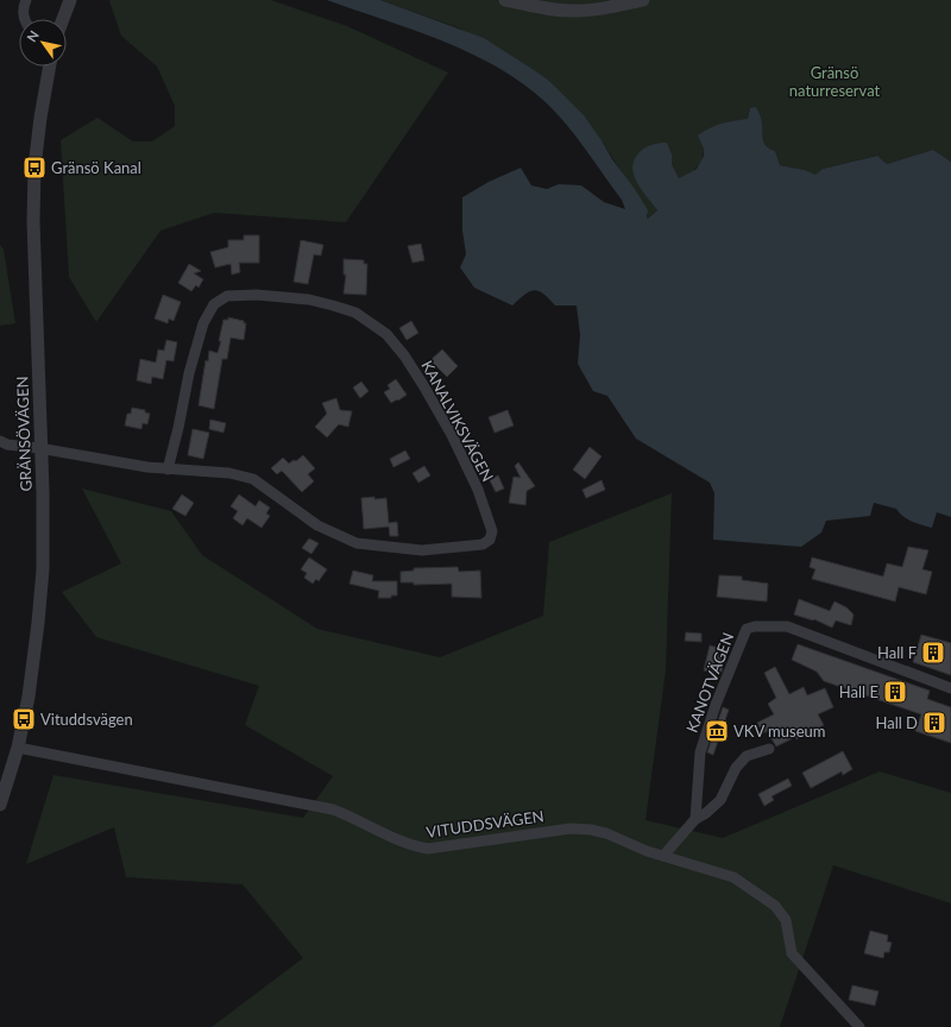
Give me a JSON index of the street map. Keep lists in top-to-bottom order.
{
  "streets": {
    "street": [
      "KANALVIKSVÄGEN",
      "GRÄNSÖVÄGEN",
      "KANOTVÄGEN",
      "VITUDDSVÄGEN"
    ]
  },
  "crossings": [
    ["KANALVIKSVÄGEN", "GRÄNSÖVÄGEN"],
    ["GRÄNSÖVÄGEN", "VITUDDSVÄGEN"]
  ],
  "parks": ["Gränsö naturreservat"],
  "places": {
    "bus stop": ["Gränsö Kanal", "Vituddsvägen"],
    "building": ["Hall F", "Hall E", "Hall D"],
    "museum": ["VKV museum"]
  },
  "north": "top left"
}
